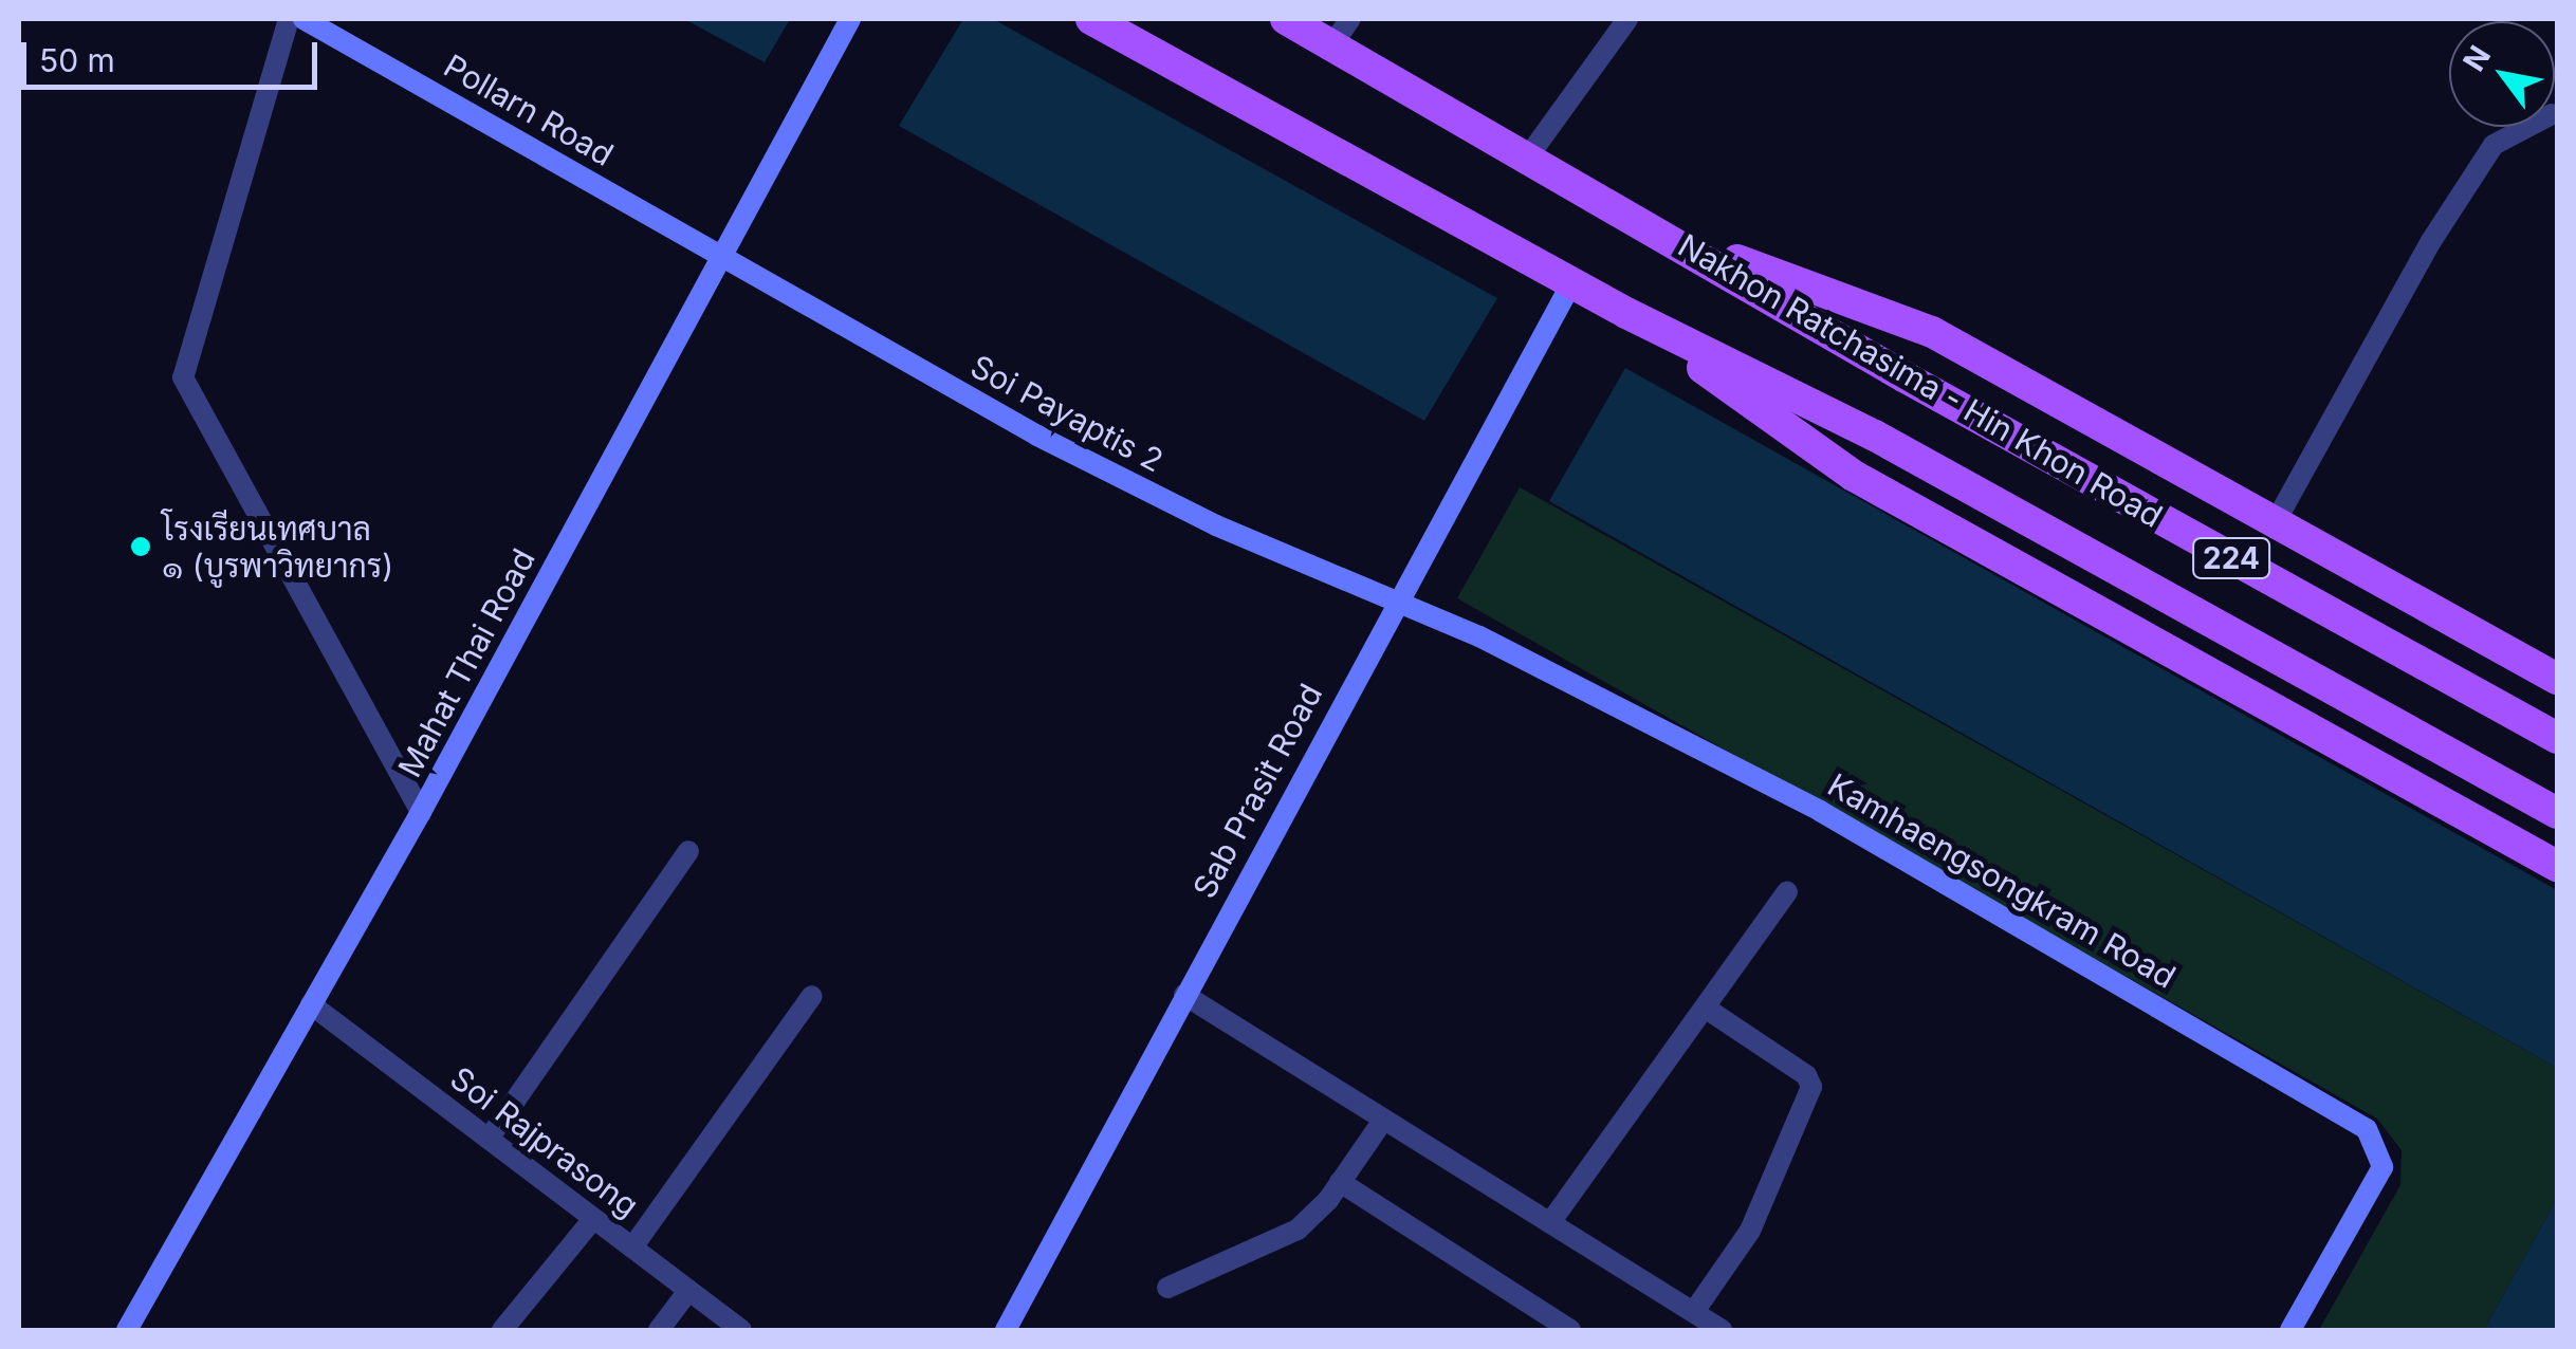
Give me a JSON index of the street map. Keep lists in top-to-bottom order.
{
  "streets": {
    "main road": ["Nakhon Ratchasima - Hin Khon Road", "224"],
    "street": [
      "Pollarn Road",
      "Soi Payaptis 2",
      "Mahat Thai Road",
      "Sab Prasit Road",
      "Kamhaengsongkram Road",
      "Soi Rajprasong"
    ]
  },
  "crossings": [
    ["Pollarn Road", "Soi Payaptis 2"],
    ["Pollarn Road", "Mahat Thai Road"],
    ["Soi Payaptis 2", "Mahat Thai Road"],
    ["Soi Payaptis 2", "Sab Prasit Road"],
    ["Soi Payaptis 2", "Kamhaengsongkram Road"],
    ["Mahat Thai Road", "Soi Rajprasong"],
    ["Sab Prasit Road", "Kamhaengsongkram Road"]
  ],
  "places": ["โรงเรียนเทศบาล ๑ (บูรพาวิทยากร)"],
  "scale_bar": "50 m",
  "north": "top left"
}
